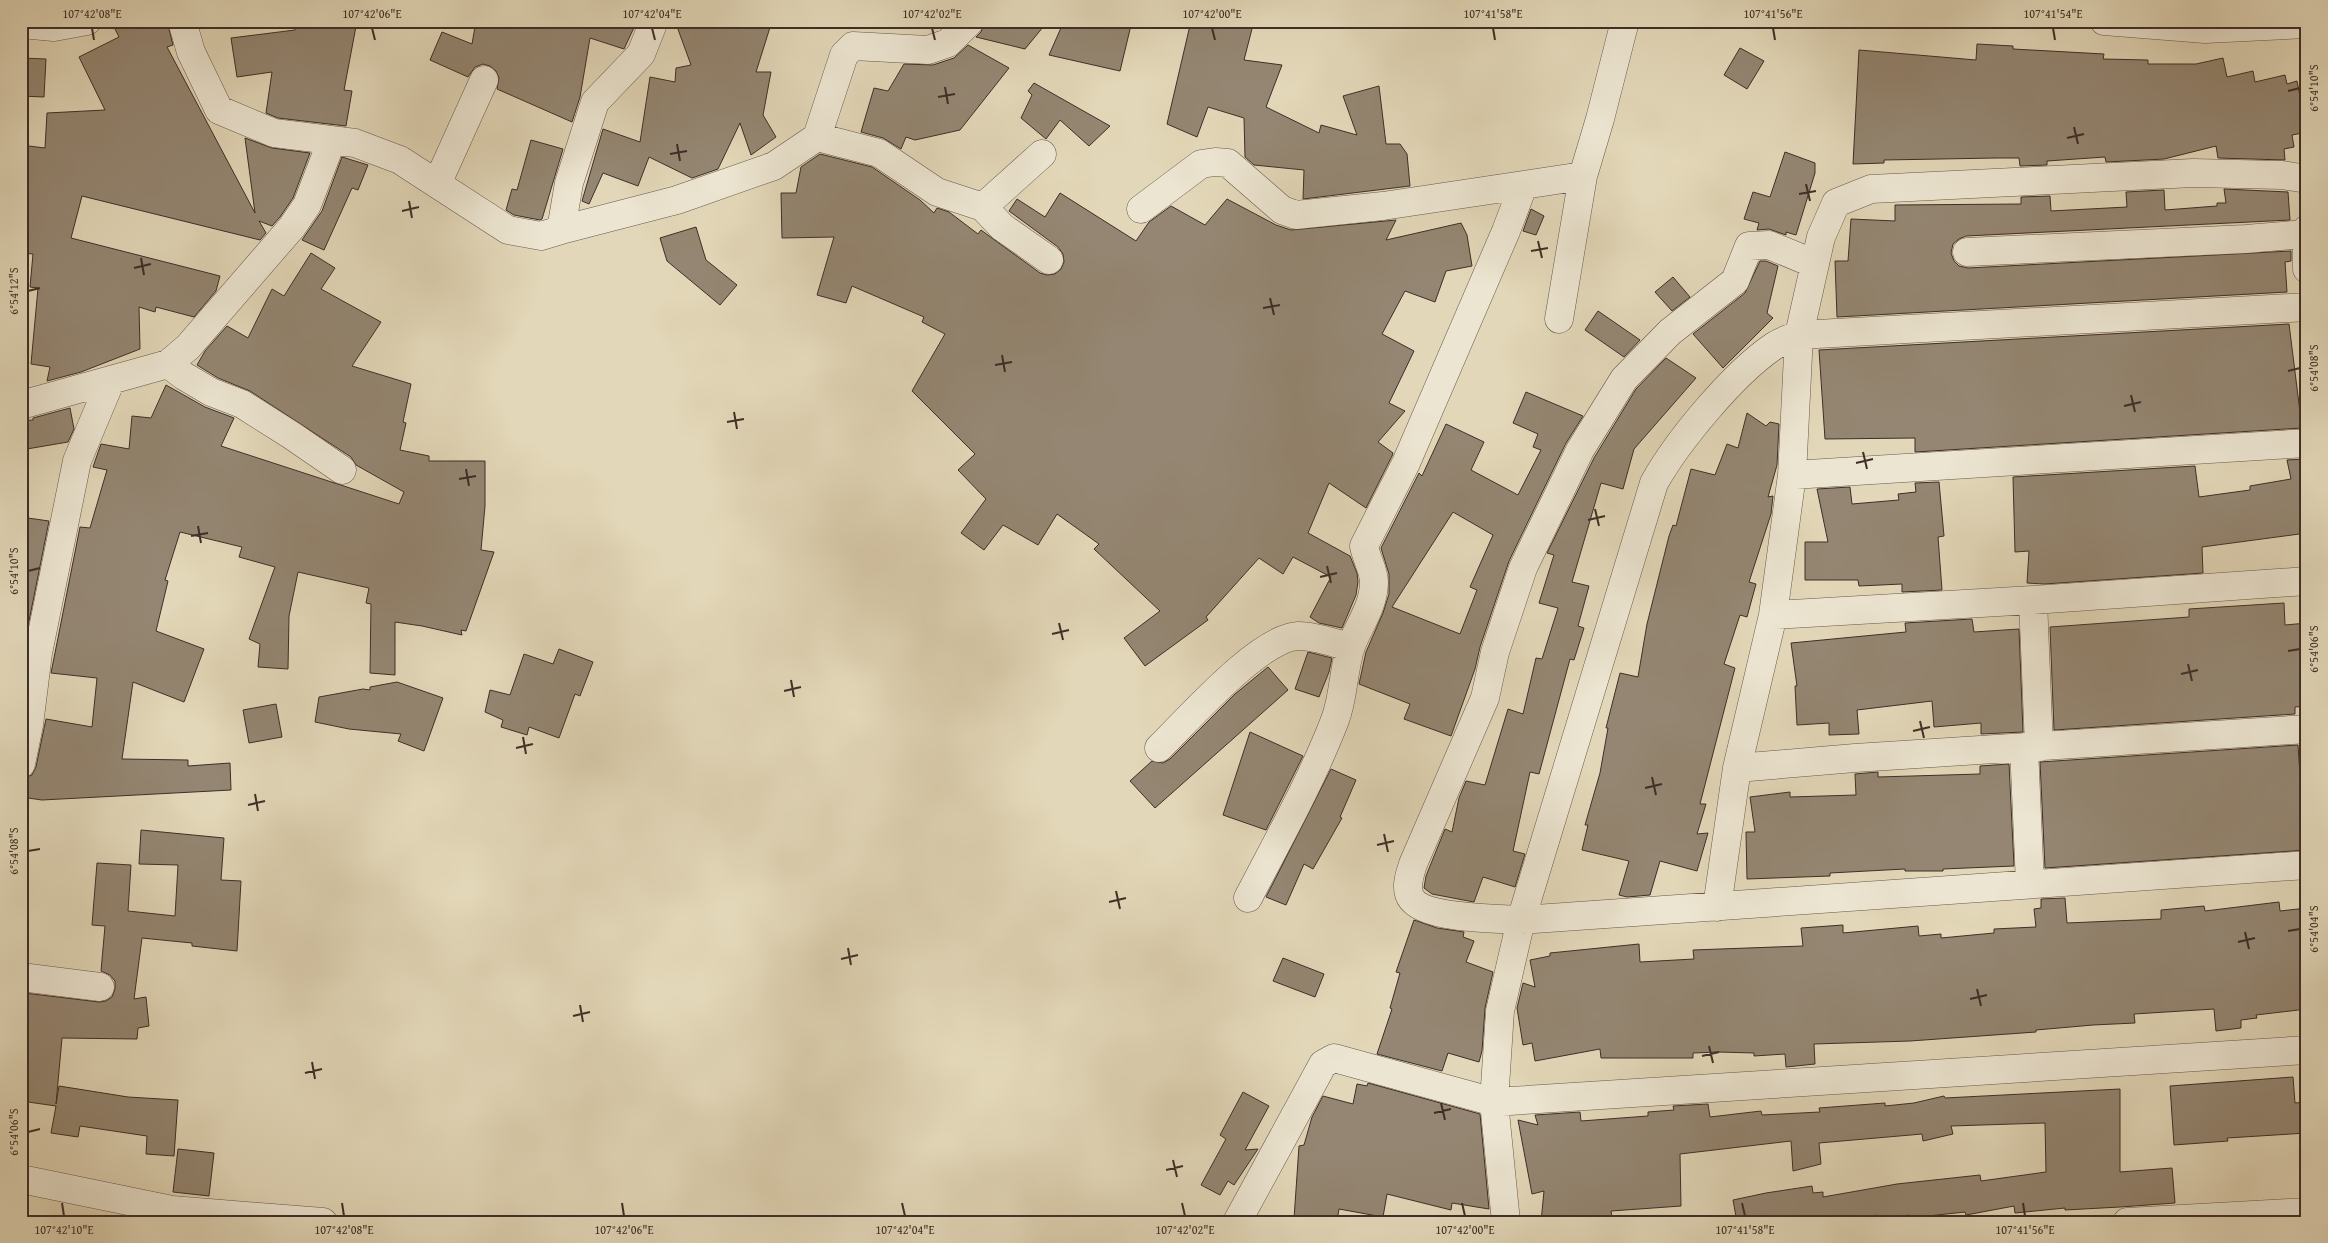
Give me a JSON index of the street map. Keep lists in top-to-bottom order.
{
  "coordinates": [
    "107°42'08\"E",
    "107°42'06\"E",
    "107°42'04\"E",
    "107°42'02\"E",
    "107°42'00\"E",
    "107°41'58\"E",
    "107°41'56\"E",
    "107°41'54\"E",
    "6°54'10\"S",
    "6°54'12\"S",
    "6°54'08\"S",
    "6°54'06\"S",
    "6°54'04\"S",
    "107°42'10\"E"
  ]
}
